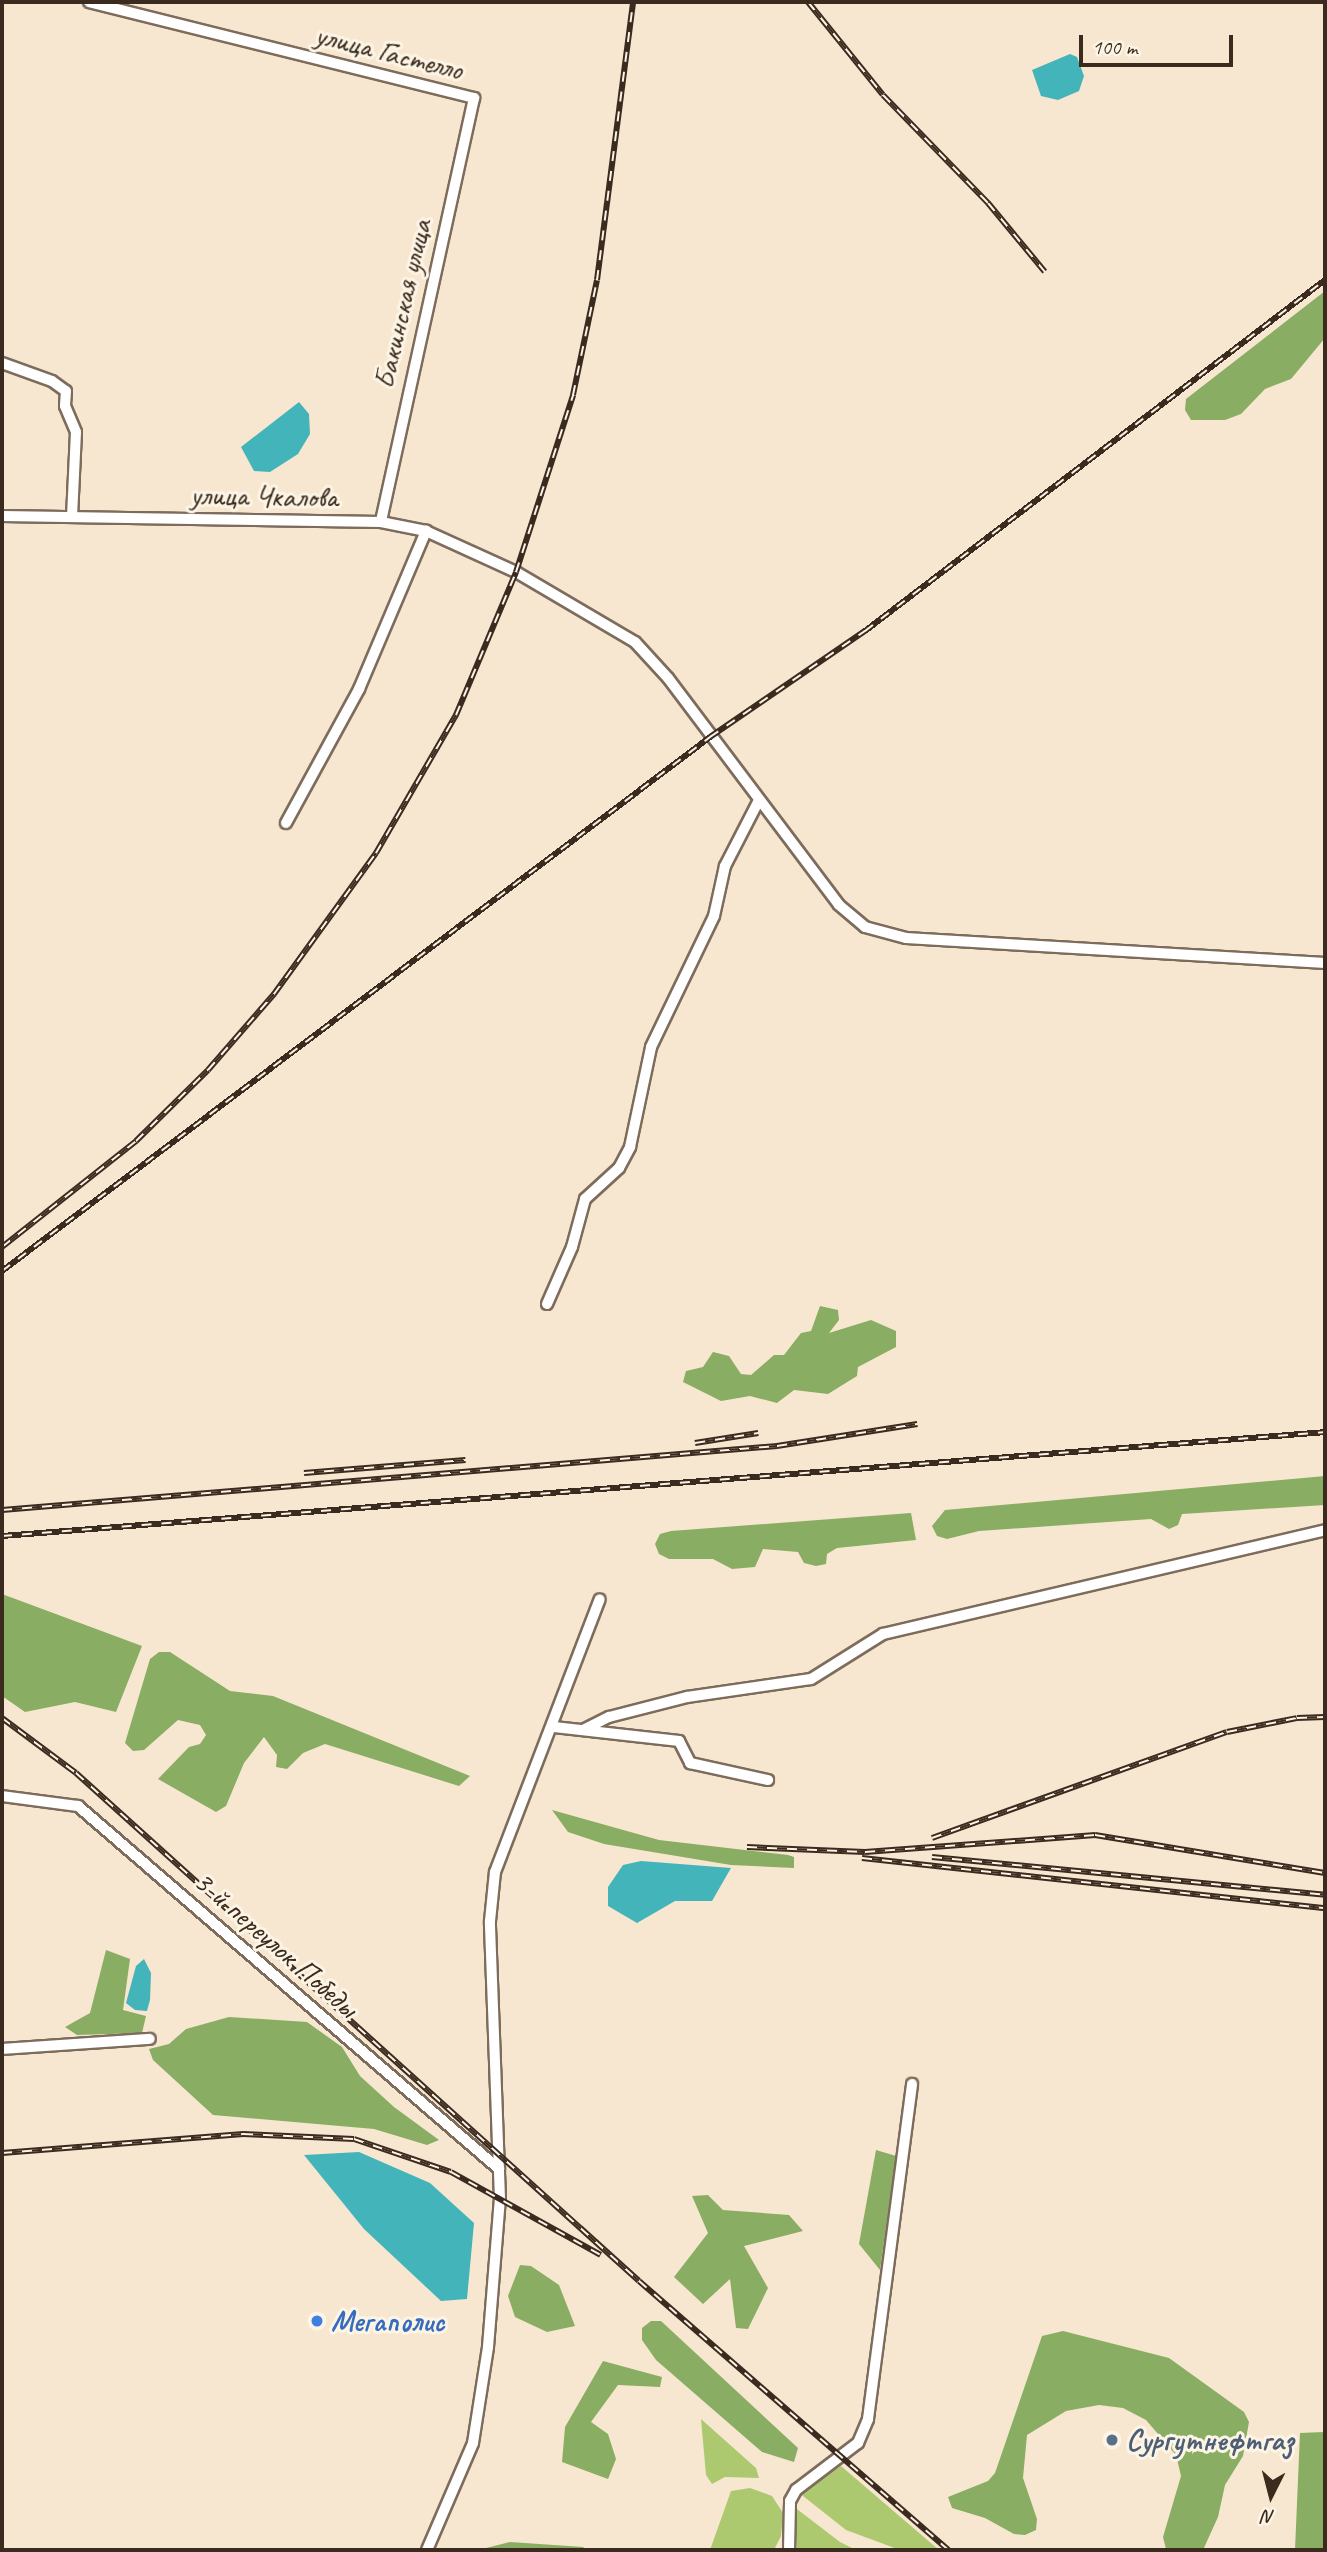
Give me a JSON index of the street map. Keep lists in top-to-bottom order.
{
  "streets": {
    "street": [
      "улица Гастелло",
      "Бакинская улица",
      "улица Чкалова",
      "3-й переулок Победы"
    ]
  },
  "crossings": [
    ["улица Гастелло", "Бакинская улица"],
    ["Бакинская улица", "улица Чкалова"]
  ],
  "places": ["Мегаполис", "Сургутнефтгаз"],
  "scale_bar": "100 m",
  "north": "bottom"
}
